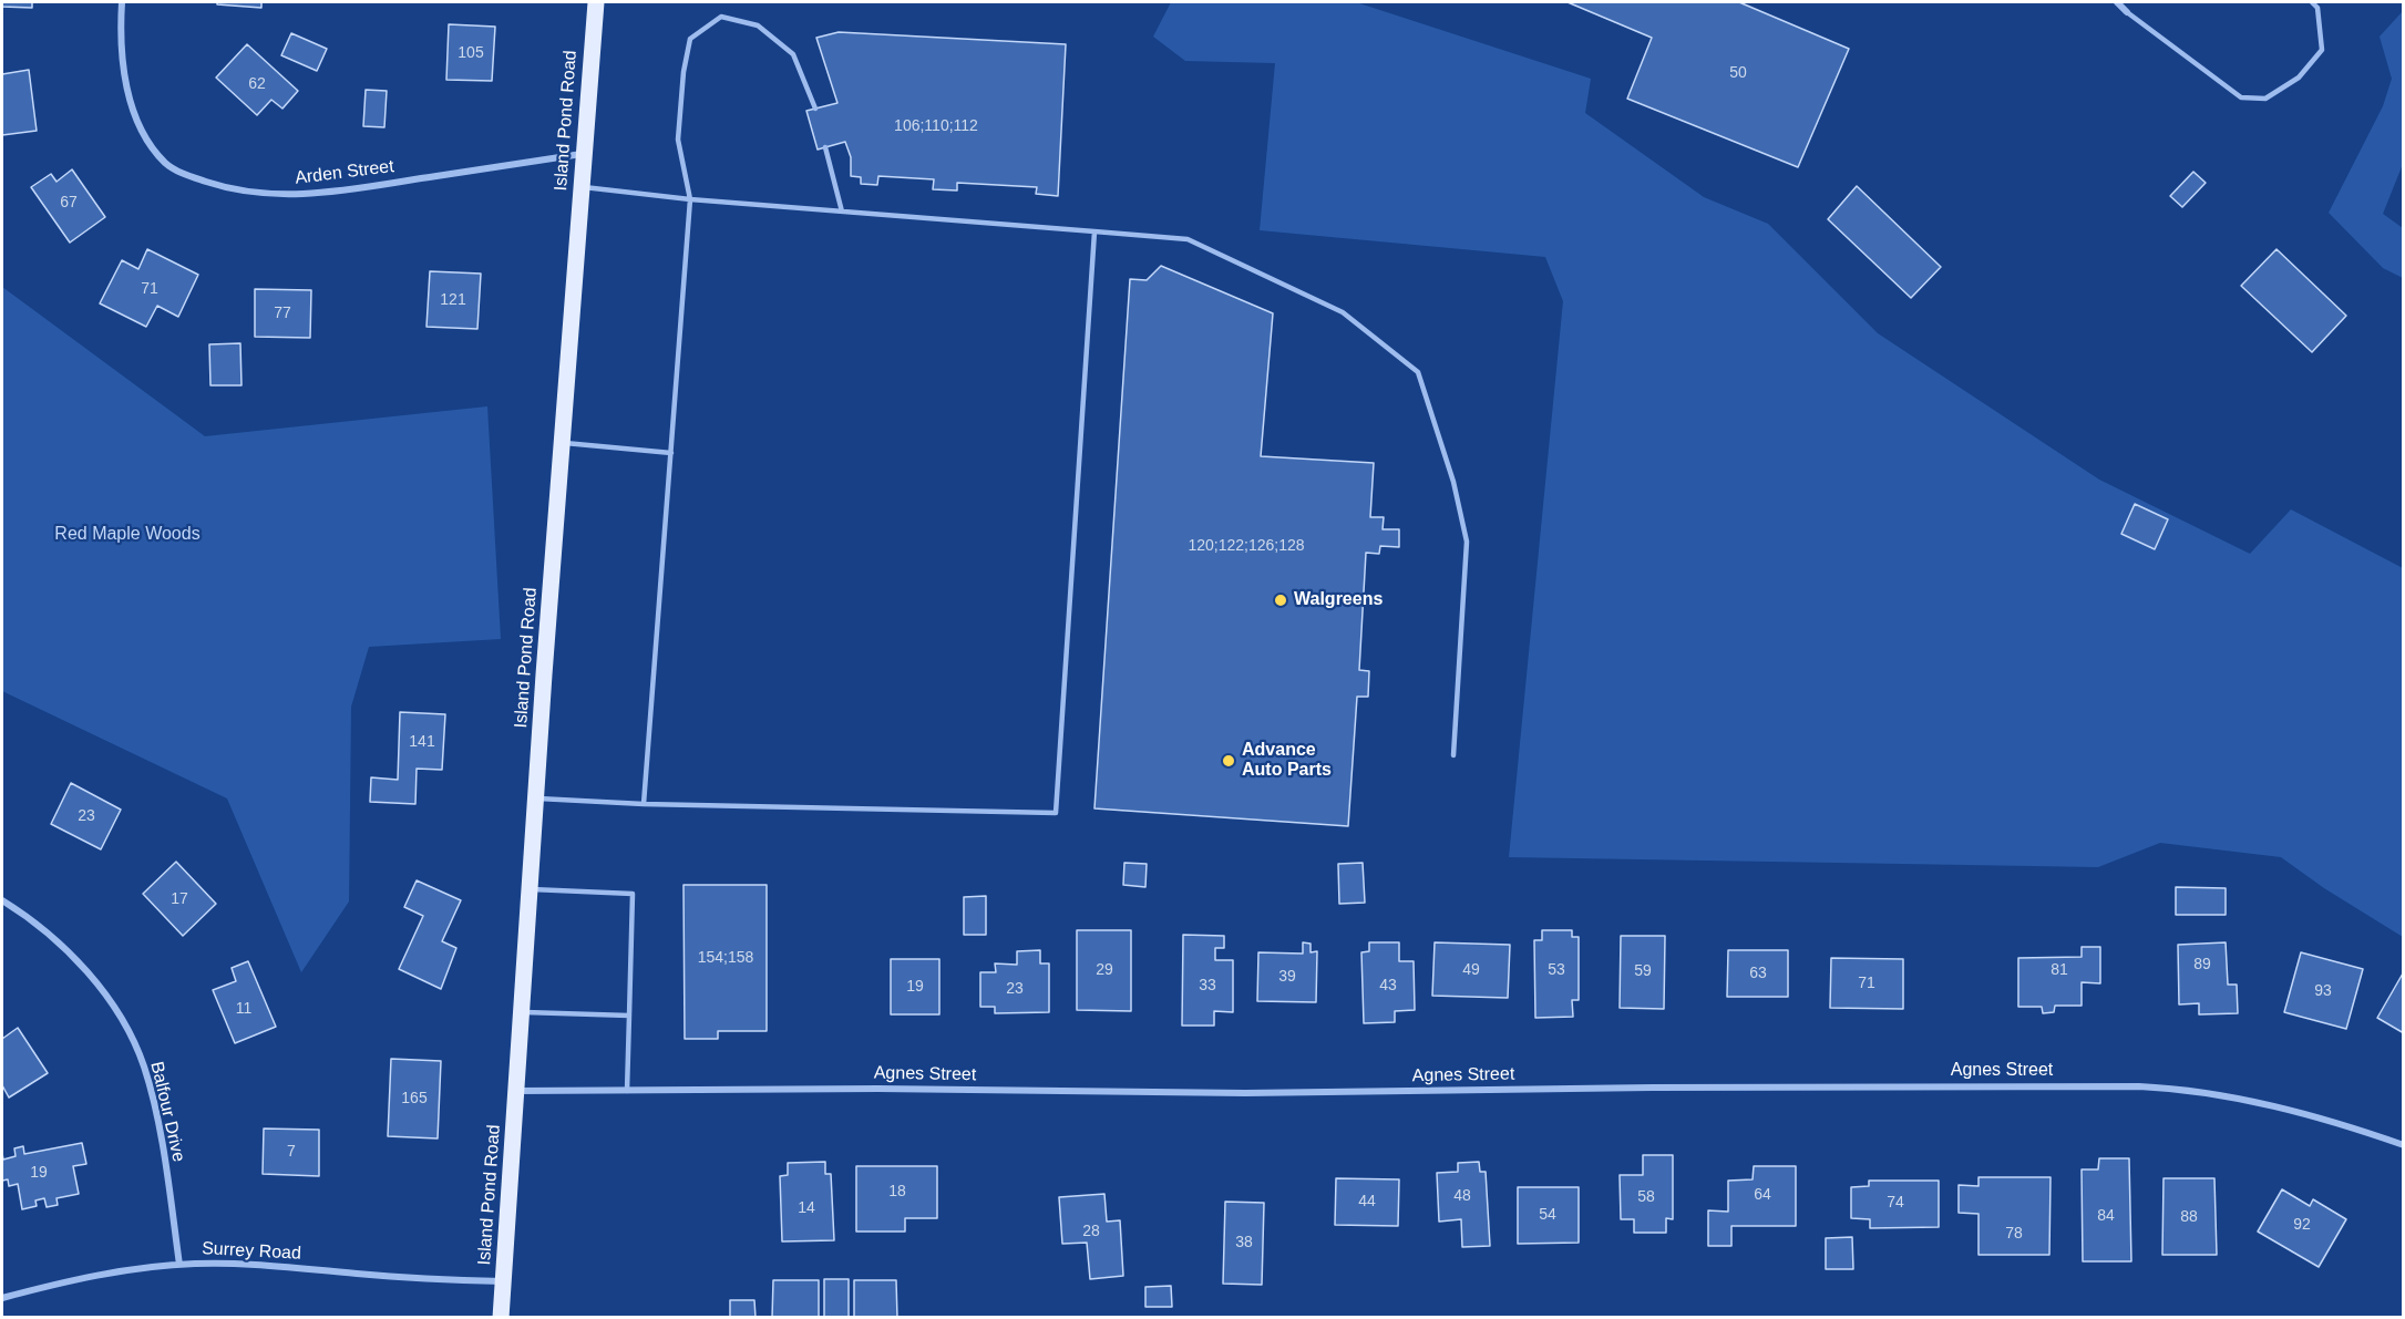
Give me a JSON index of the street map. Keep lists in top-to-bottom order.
{
  "streets": {
    "main road": ["Island Pond Road"],
    "street": [
      "Arden Street",
      "Agnes Street",
      "Balfour Drive",
      "Surrey Road"
    ]
  },
  "crossings": [
    ["Island Pond Road", "Arden Street"],
    ["Island Pond Road", "Agnes Street"],
    ["Island Pond Road", "Surrey Road"],
    ["Balfour Drive", "Surrey Road"]
  ],
  "parks": ["Red Maple Woods"],
  "places": ["Walgreens", "Advance Auto Parts"],
  "house_numbers": [
    "105",
    "50",
    "62",
    "106;110;112",
    "67",
    "71",
    "121",
    "77",
    "120;122;126;128",
    "141",
    "23",
    "17",
    "154;158",
    "89",
    "29",
    "49",
    "53",
    "81",
    "59",
    "63",
    "39",
    "71",
    "33",
    "43",
    "19",
    "23",
    "93",
    "11",
    "165",
    "7",
    "19",
    "18",
    "64",
    "48",
    "58",
    "44",
    "74",
    "14",
    "54",
    "84",
    "88",
    "92",
    "28",
    "78",
    "38"
  ]
}
